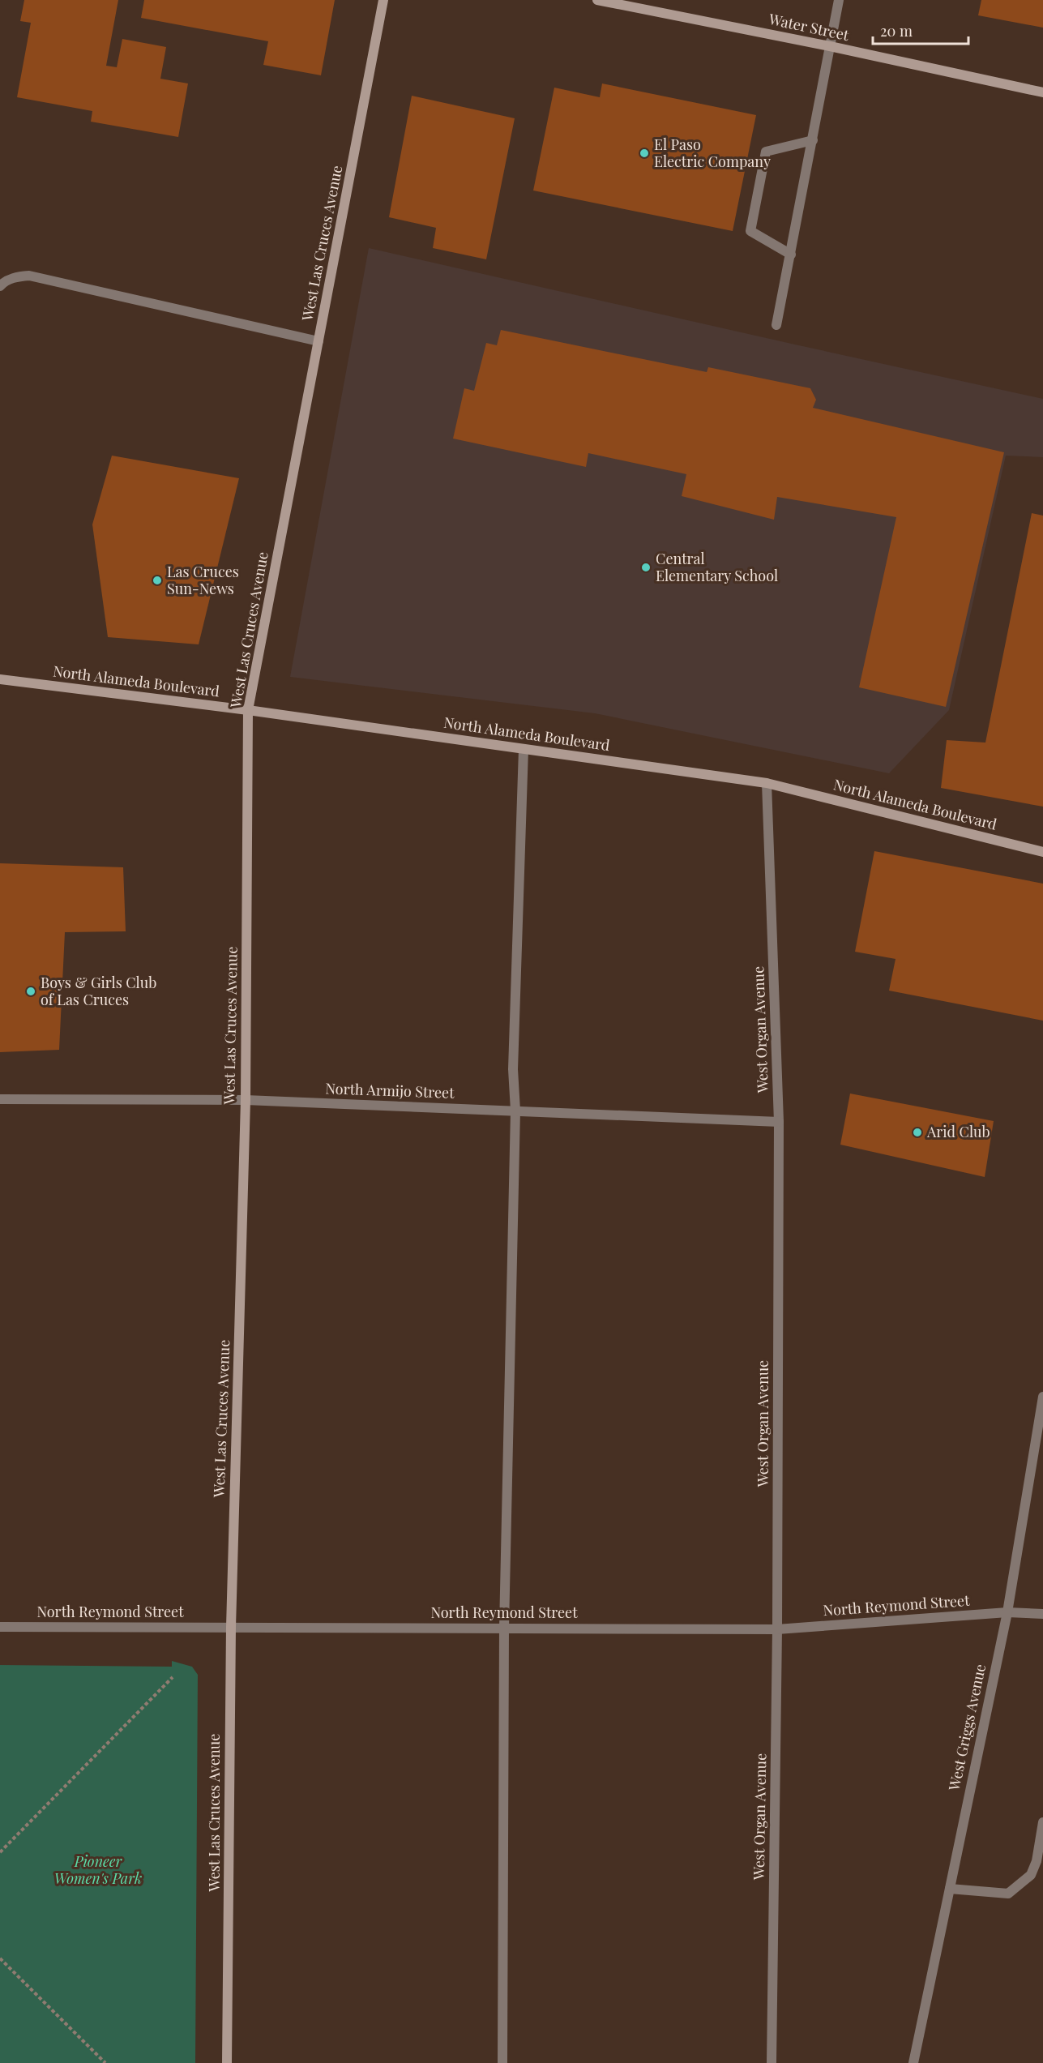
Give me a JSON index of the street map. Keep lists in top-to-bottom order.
{
  "streets": {
    "street": [
      "Water Street",
      "West Las Cruces Avenue",
      "North Alameda Boulevard",
      "West Organ Avenue",
      "North Armijo Street",
      "North Reymond Street",
      "West Griggs Avenue"
    ]
  },
  "crossings": [
    ["West Las Cruces Avenue", "North Alameda Boulevard"],
    ["West Las Cruces Avenue", "North Armijo Street"],
    ["West Las Cruces Avenue", "North Reymond Street"],
    ["North Alameda Boulevard", "West Organ Avenue"],
    ["West Organ Avenue", "North Armijo Street"],
    ["West Organ Avenue", "North Reymond Street"],
    ["North Reymond Street", "West Griggs Avenue"]
  ],
  "parks": ["Pioneer Women's Park"],
  "places": [
    "El Paso Electric Company",
    "Central Elementary School",
    "Las Cruces Sun-News",
    "Boys & Girls Club of Las Cruces",
    "Arid Club"
  ],
  "scale_bar": "20 m"
}
